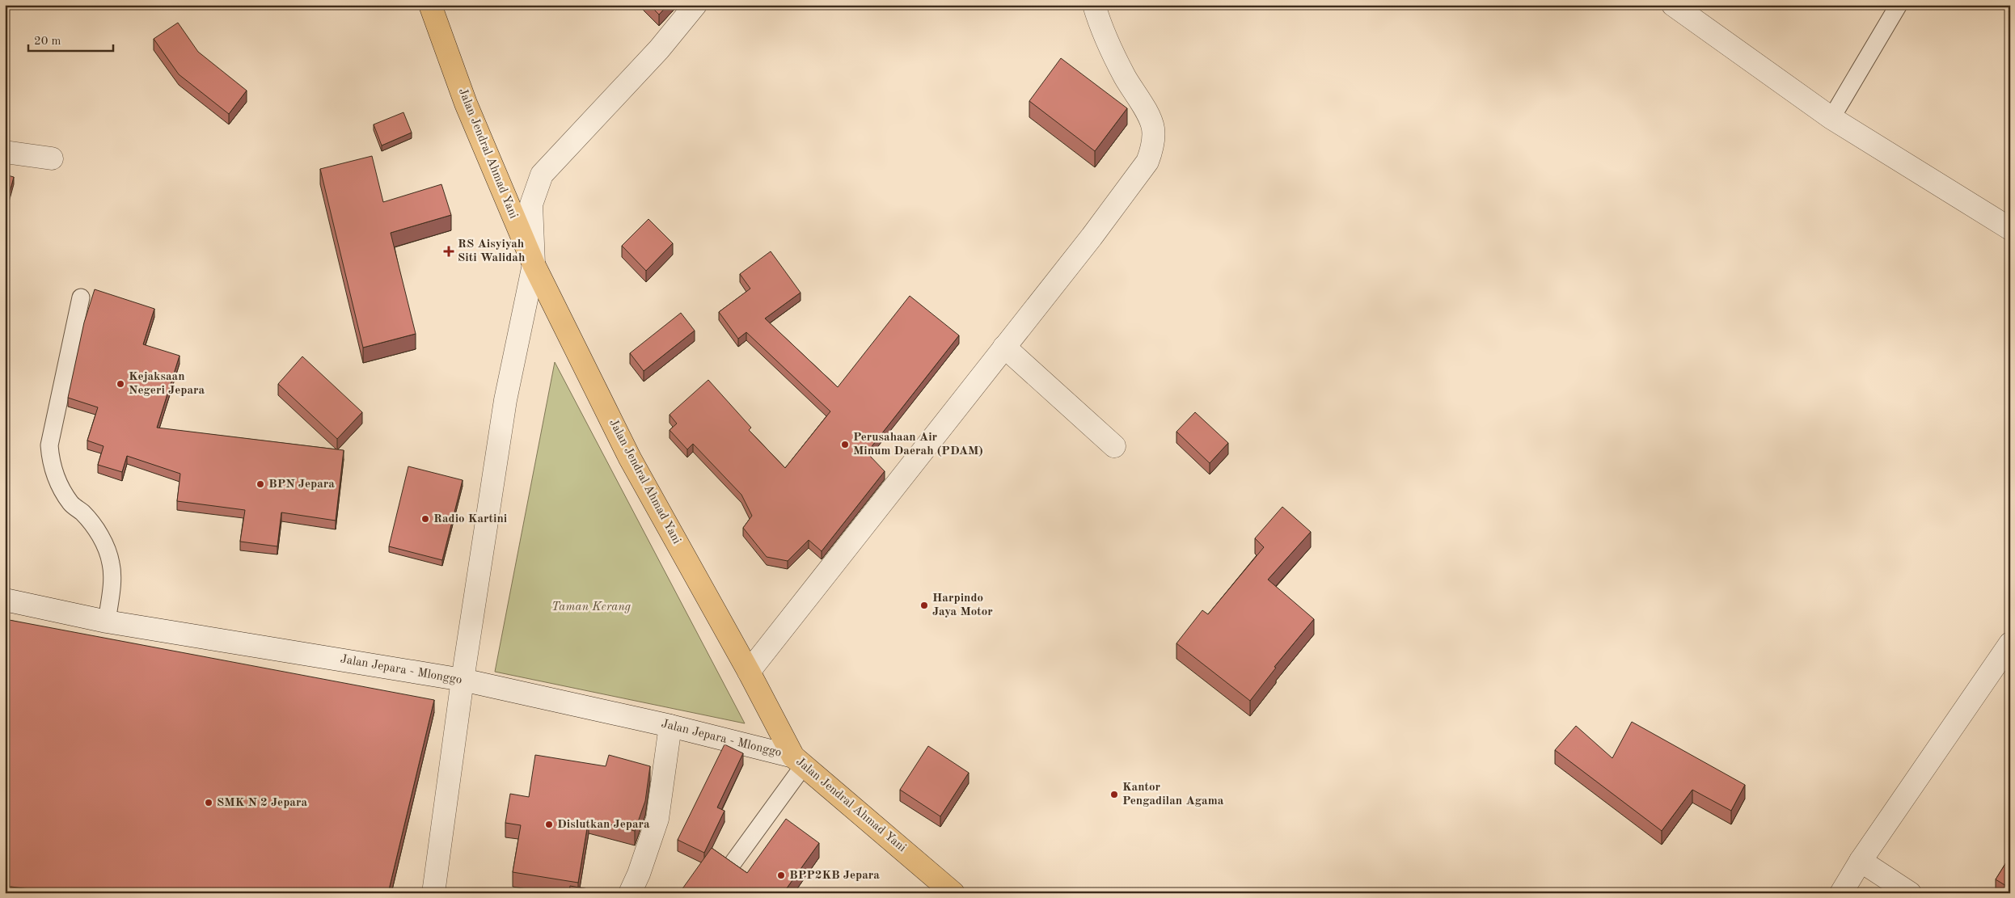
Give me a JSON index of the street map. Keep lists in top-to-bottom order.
{
  "streets": {
    "highway": ["Jalan Jendral Ahmad Yani"],
    "street": ["Jalan Jepara - Mlonggo"]
  },
  "crossings": [
    ["Jalan Jendral Ahmad Yani", "Jalan Jepara - Mlonggo"]
  ],
  "parks": ["Taman Kerang"],
  "places": {
    "health": ["RS Aisyiyah Siti Walidah"],
    "other": [
      "Kejaksaan Negeri Jepara",
      "Perusahaan Air Minum Daerah (PDAM)",
      "BPN Jepara",
      "Radio Kartini",
      "Harpindo Jaya Motor",
      "Kantor Pengadilan Agama",
      "SMK N 2 Jepara",
      "Dislutkan Jepara",
      "BPP2KB Jepara"
    ]
  },
  "scale_bar": "20 m"
}
